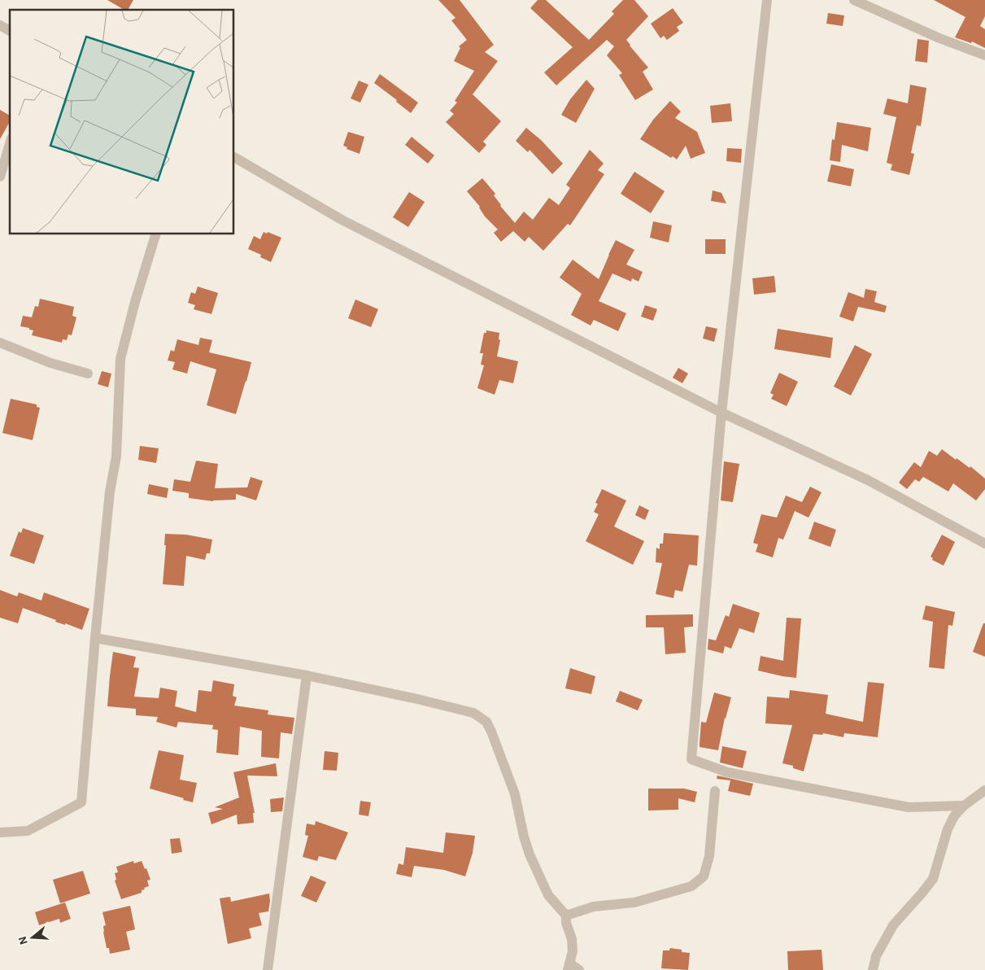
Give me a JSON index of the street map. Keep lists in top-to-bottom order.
{
  "north": "left"
}
